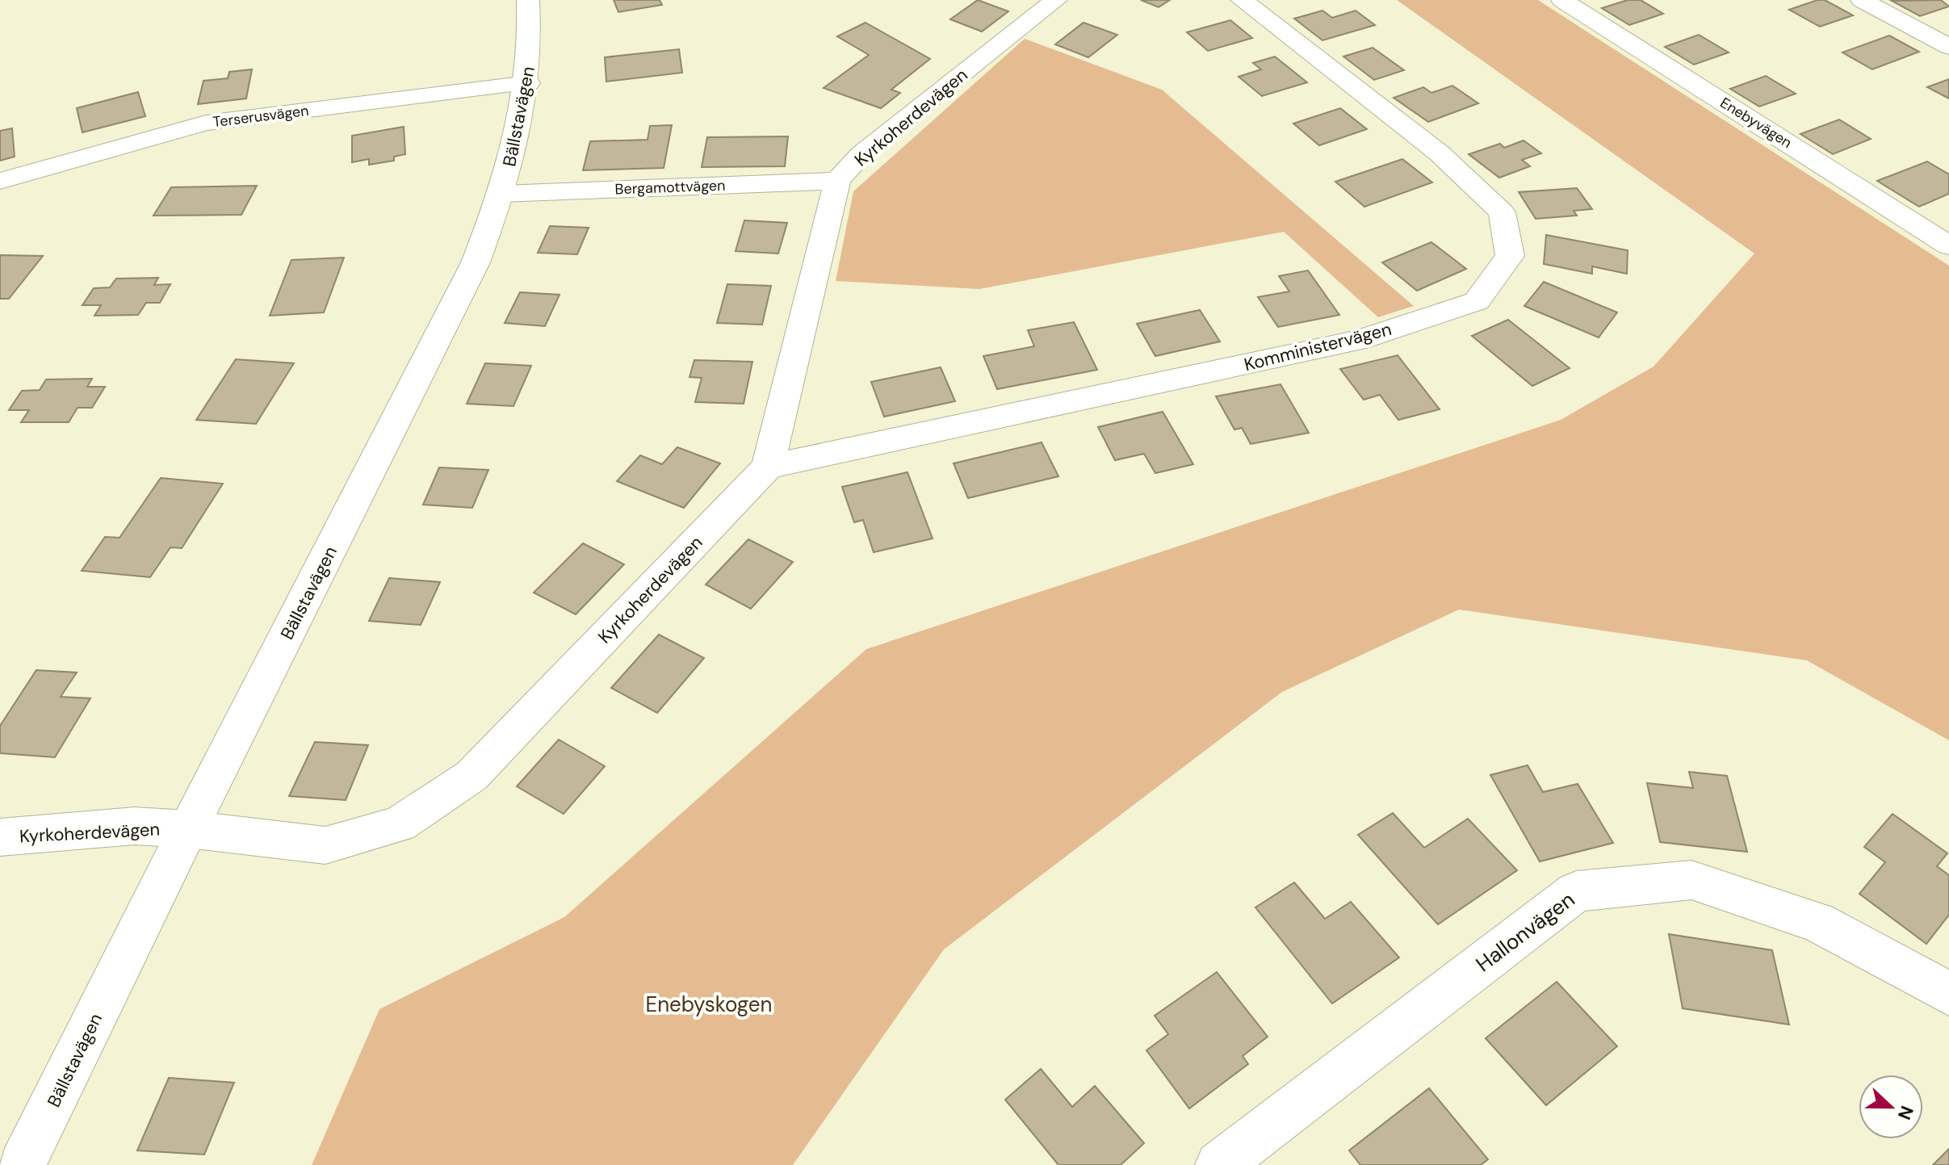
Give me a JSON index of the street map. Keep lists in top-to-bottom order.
{
  "streets": {
    "street": [
      "Terserusvägen",
      "Bällstavägen",
      "Kyrkoherdevägen",
      "Enebyvägen",
      "Bergamottvägen",
      "Komministervägen",
      "Hallonvägen"
    ]
  },
  "crossings": [
    ["Terserusvägen", "Bällstavägen"],
    ["Bällstavägen", "Kyrkoherdevägen"],
    ["Bällstavägen", "Bergamottvägen"],
    ["Kyrkoherdevägen", "Bergamottvägen"],
    ["Kyrkoherdevägen", "Komministervägen"]
  ],
  "parks": ["Enebyskogen"],
  "north": "right"
}
